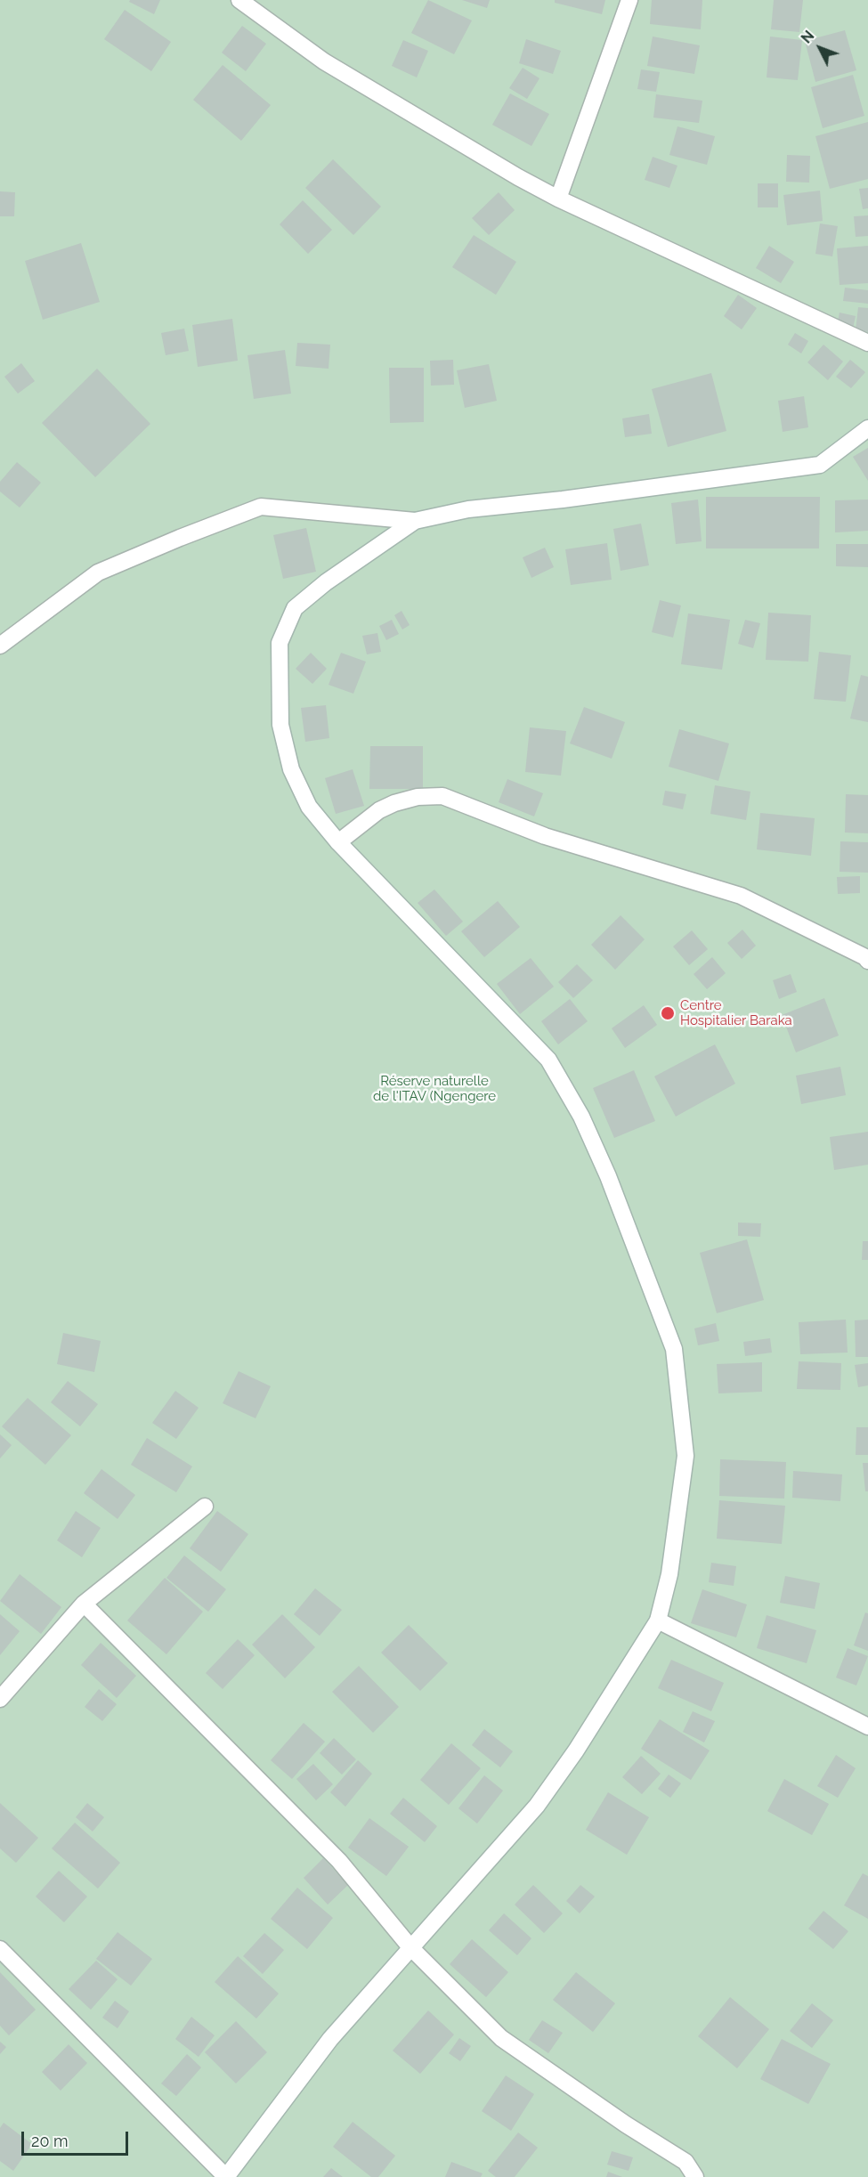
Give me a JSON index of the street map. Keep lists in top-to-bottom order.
{
  "parks": ["Réserve naturelle de l'ITAV (Ngengere"],
  "places": ["Centre Hospitalier Baraka"],
  "scale_bar": "20 m",
  "north": "top left"
}
